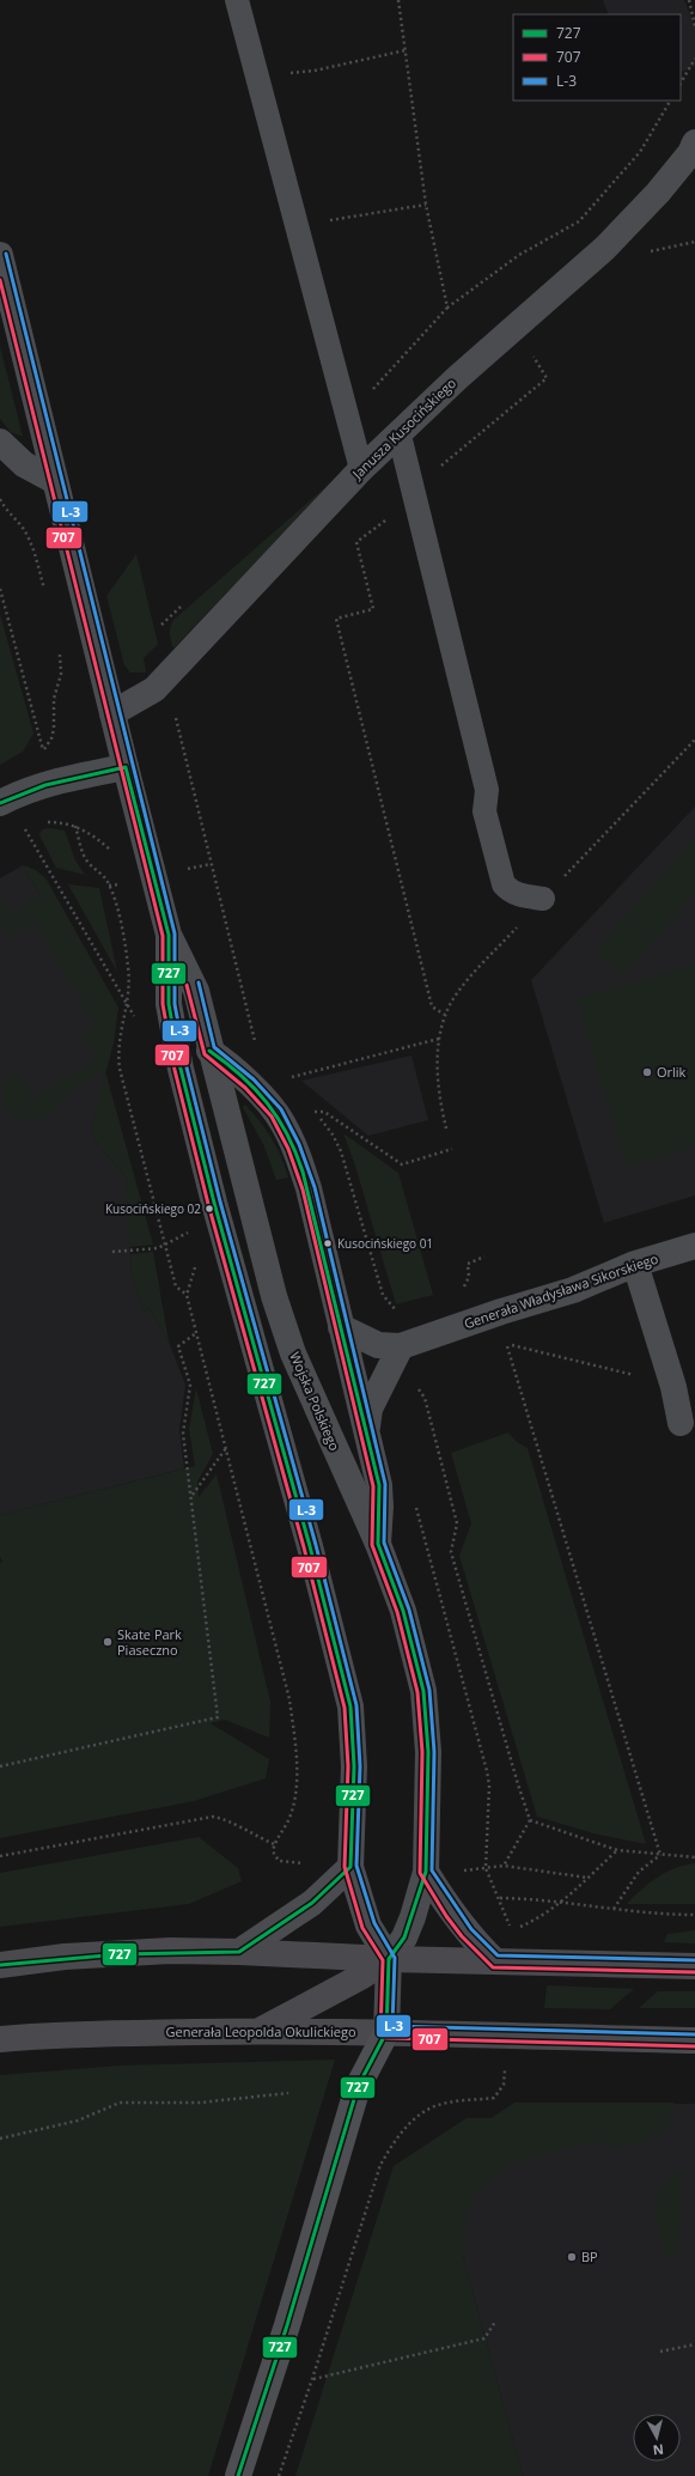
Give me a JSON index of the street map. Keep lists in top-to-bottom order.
{
  "streets": {
    "main road": ["Generała Leopolda Okulickiego"],
    "street": ["Janusza Kusocińskiego", "Generała Władysława Sikorskiego", "Wojska Polskiego"]
  },
  "crossings": [
    ["Janusza Kusocińskiego", "Wojska Polskiego"]
  ],
  "places": [
    "Orlik",
    "Kusocińskiego 02",
    "Kusocińskiego 01",
    "Skate Park Piaseczno",
    "BP"
  ],
  "lines": ["transit line L-3", "transit line 707", "transit line 727"],
  "legend": ["727", "707", "L-3"],
  "north": "bottom"
}
